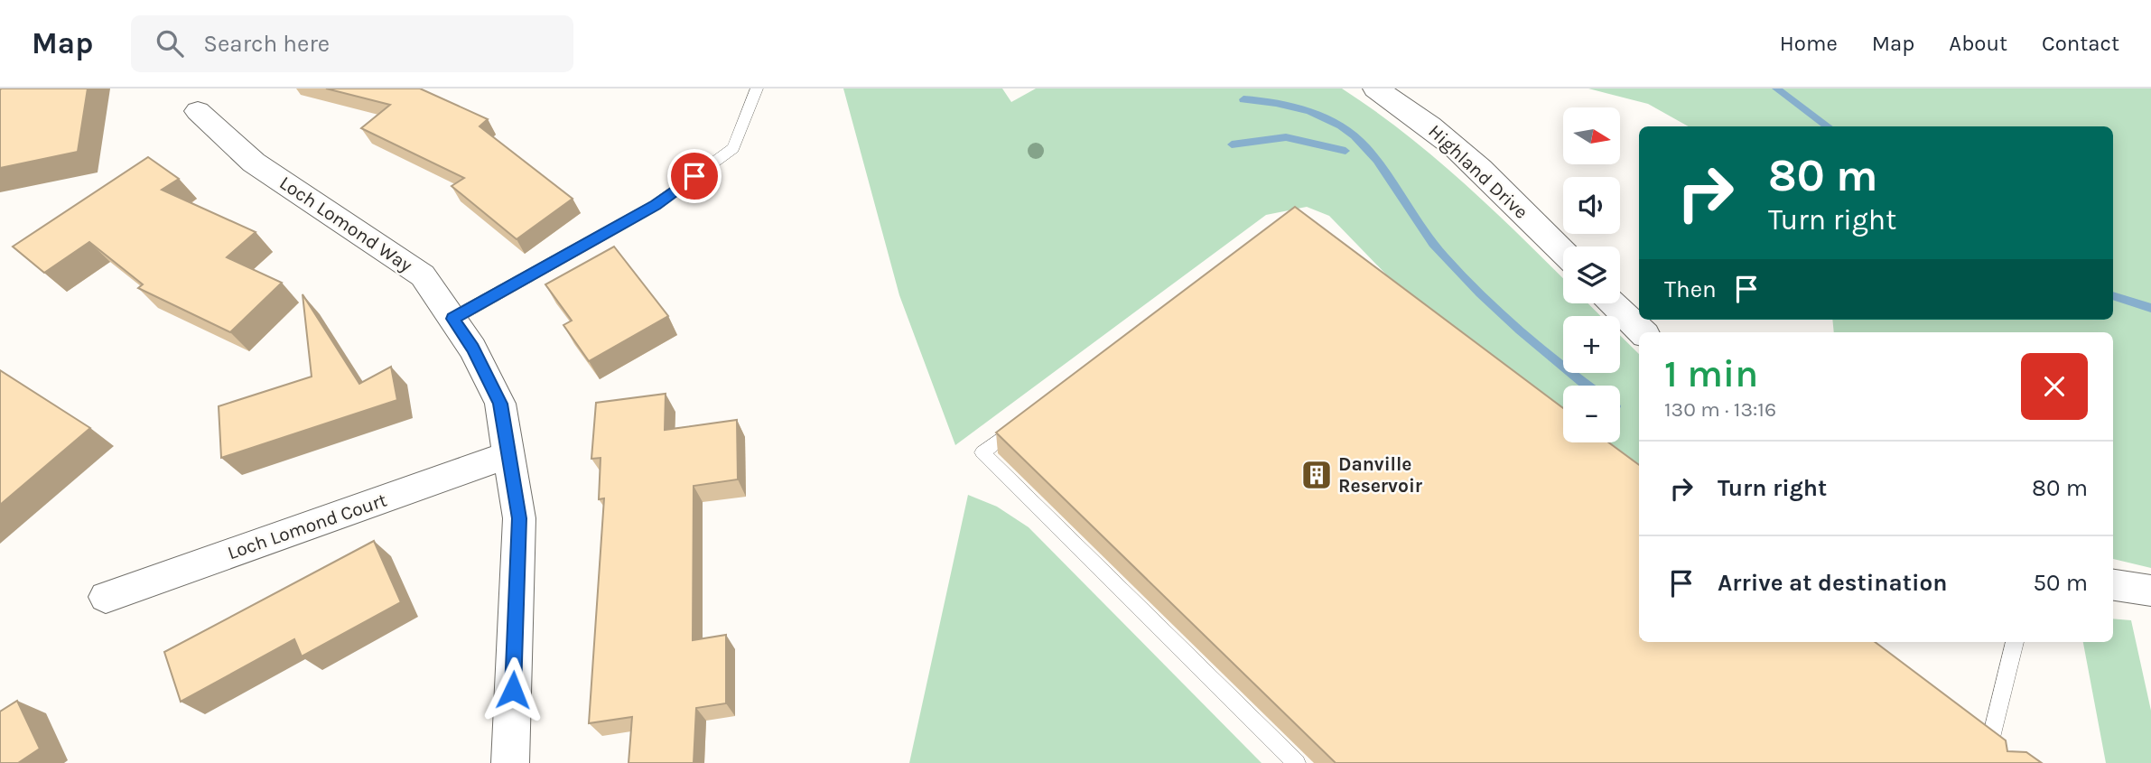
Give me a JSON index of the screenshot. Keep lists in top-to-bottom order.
{
  "streets": {
    "street": ["Highland Drive", "Loch Lomond Way", "Loch Lomond Court"]
  },
  "crossings": [
    ["Loch Lomond Way", "Loch Lomond Court"]
  ],
  "places": {
    "building": ["Danville Reservoir"]
  },
  "north": "right",
  "page": {
    "header": "Map",
    "search": "Search here",
    "nav": [
      "Home",
      "Map",
      "About",
      "Contact"
    ],
    "map_buttons": ["+", "−"],
    "turn": ["80 m", "Turn right"],
    "then": "Then",
    "heading": ["1 min", "130 m · 13:16"],
    "list": [
      {
        "name": "Turn right",
        "value": "80 m"
      },
      {
        "name": "Arrive at destination",
        "value": "50 m"
      }
    ]
  }
}
